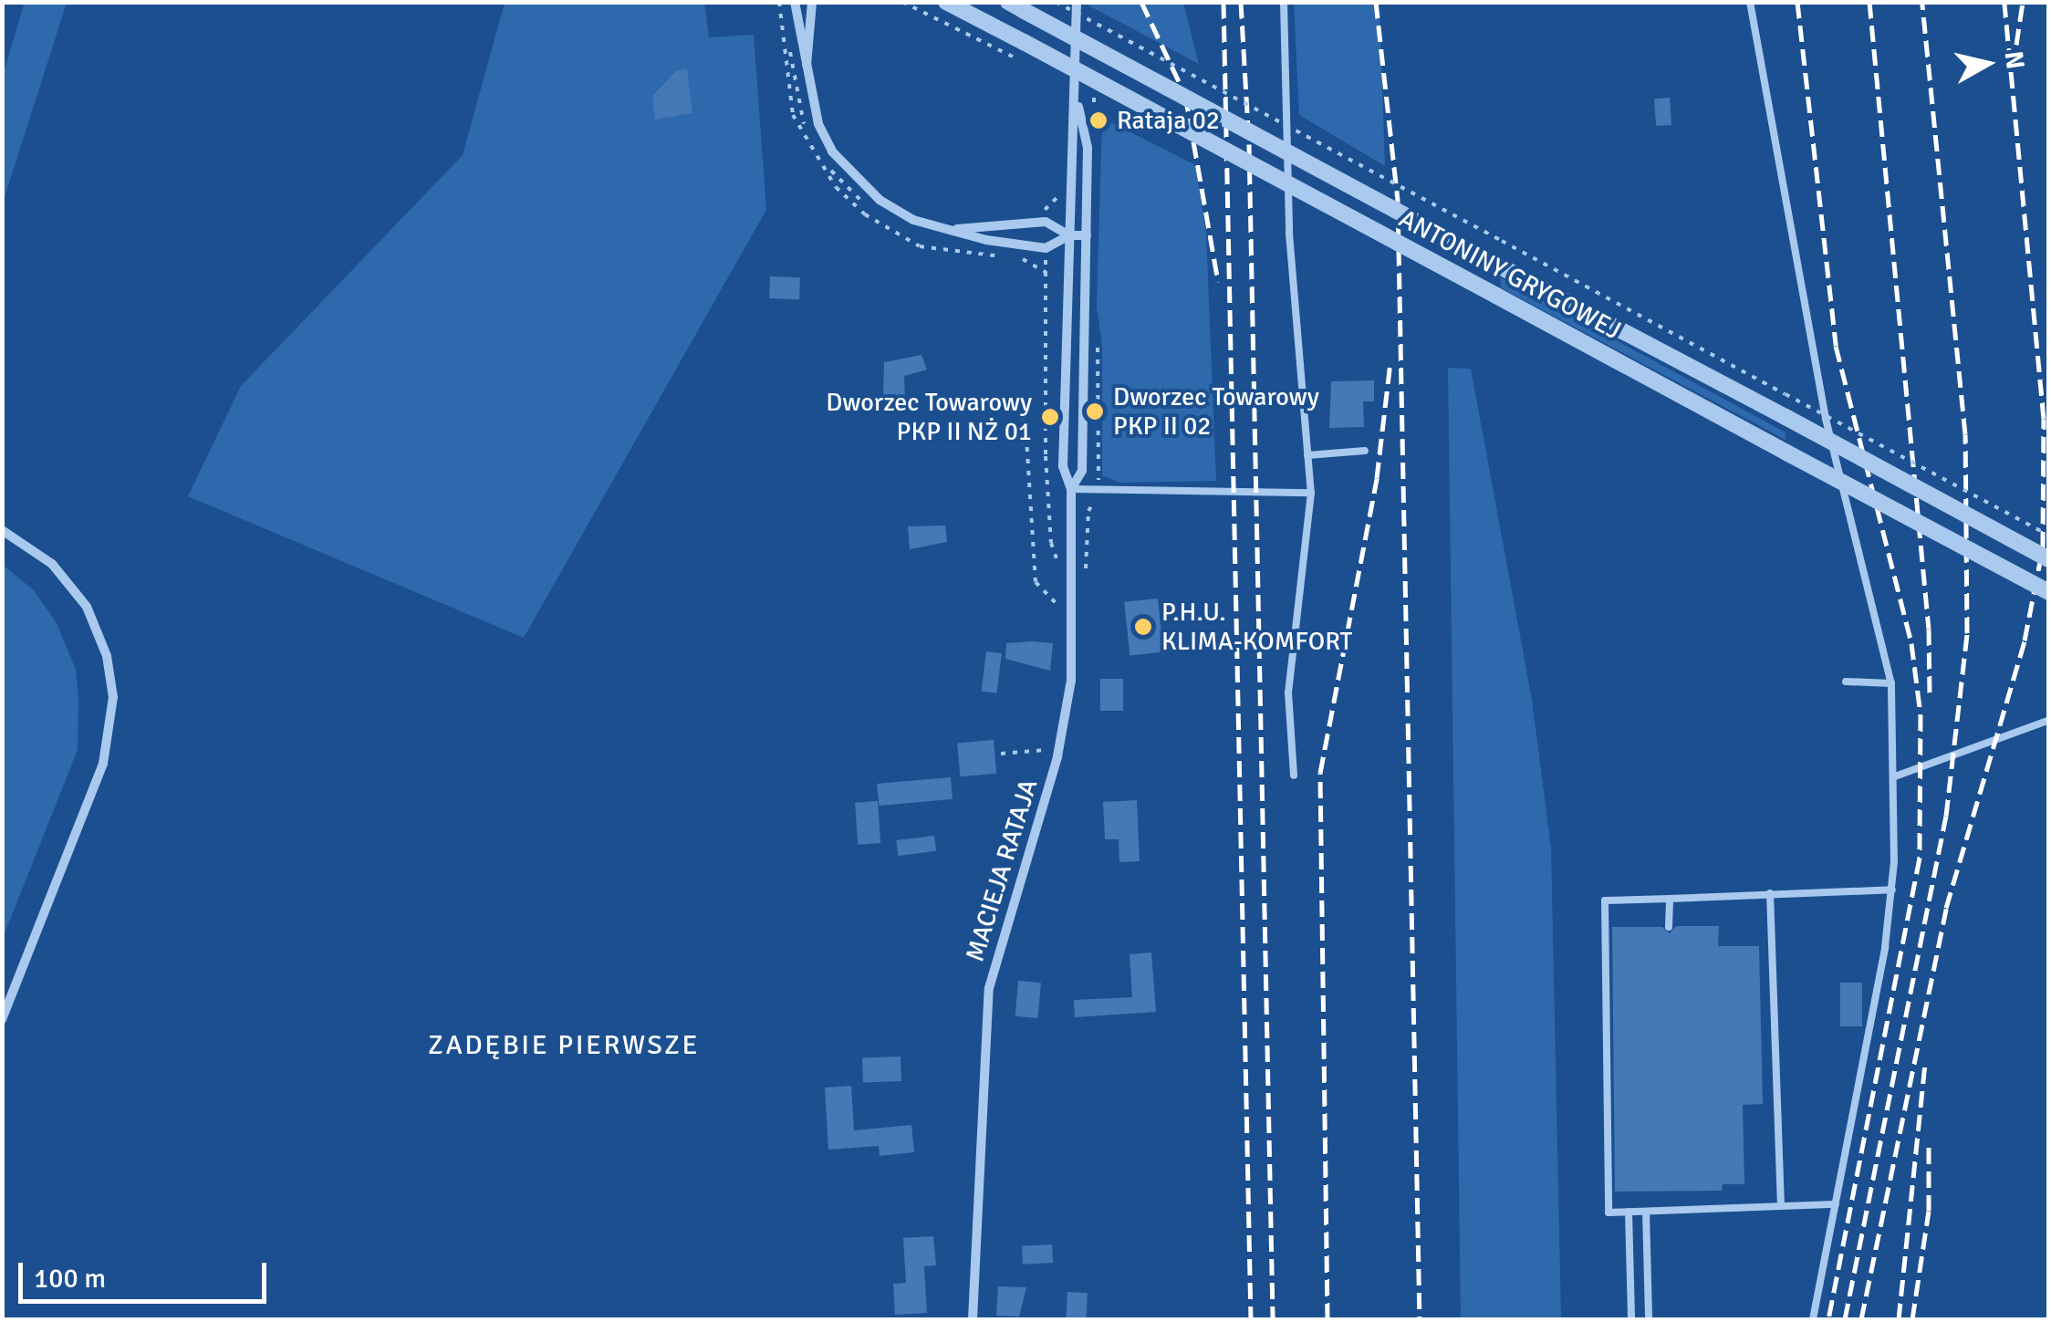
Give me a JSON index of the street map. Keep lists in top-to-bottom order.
{
  "streets": {
    "street": ["ANTONINY GRYGOWEJ", "MACIEJA RATAJA"]
  },
  "districts": ["ZADĘBIE PIERWSZE"],
  "places": [
    "Rataja 02",
    "Dworzec Towarowy PKP II 02",
    "Dworzec Towarowy PKP II NŻ 01",
    "P.H.U. KLIMA-KOMFORT"
  ],
  "scale_bar": "100 m",
  "north": "right"
}
